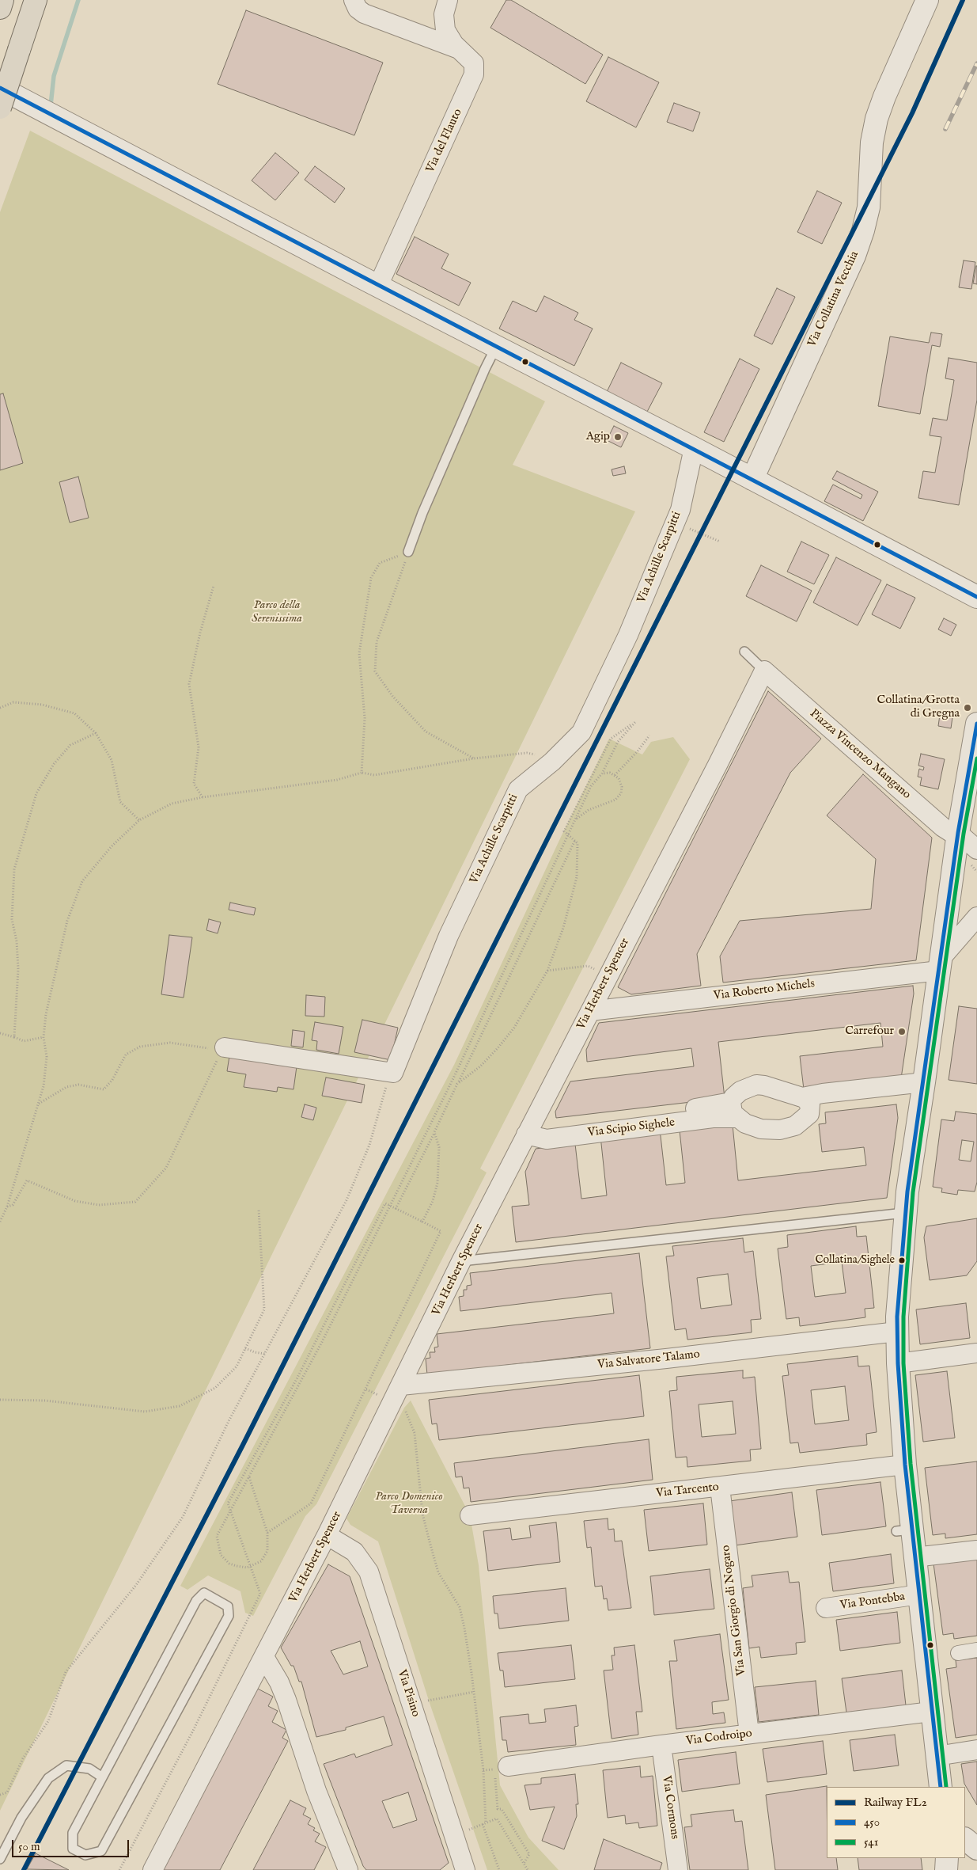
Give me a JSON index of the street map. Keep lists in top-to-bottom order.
{
  "streets": {
    "street": [
      "Via del Flauto",
      "Via Collatina Vecchia",
      "Via Achille Scarpitti",
      "Piazza Vincenzo Mangano",
      "Via Herbert Spencer",
      "Via Roberto Michels",
      "Via Scipio Sighele",
      "Via Salvatore Talamo",
      "Via Tarcento",
      "Via Pontebba",
      "Via San Giorgio di Nogaro",
      "Via Pisino",
      "Via Codroipo",
      "Via Cormons"
    ]
  },
  "crossings": [
    ["Piazza Vincenzo Mangano", "Via Herbert Spencer"],
    ["Via Herbert Spencer", "Via Roberto Michels"],
    ["Via Herbert Spencer", "Via Scipio Sighele"],
    ["Via Herbert Spencer", "Via Salvatore Talamo"],
    ["Via Herbert Spencer", "Via Pisino"],
    ["Via Tarcento", "Via San Giorgio di Nogaro"],
    ["Via San Giorgio di Nogaro", "Via Codroipo"],
    ["Via Codroipo", "Via Cormons"]
  ],
  "parks": ["Parco della Serenissima", "Parco Domenico Taverna"],
  "places": [
    "Agip",
    "Collatina/Grotta di Gregna",
    "Carrefour",
    "Collatina/Sighele"
  ],
  "lines": ["rail line FL2", "transit line 450", "transit line 541"],
  "legend": ["Railway FL2", "450", "541"],
  "scale_bar": "50 m"
}
